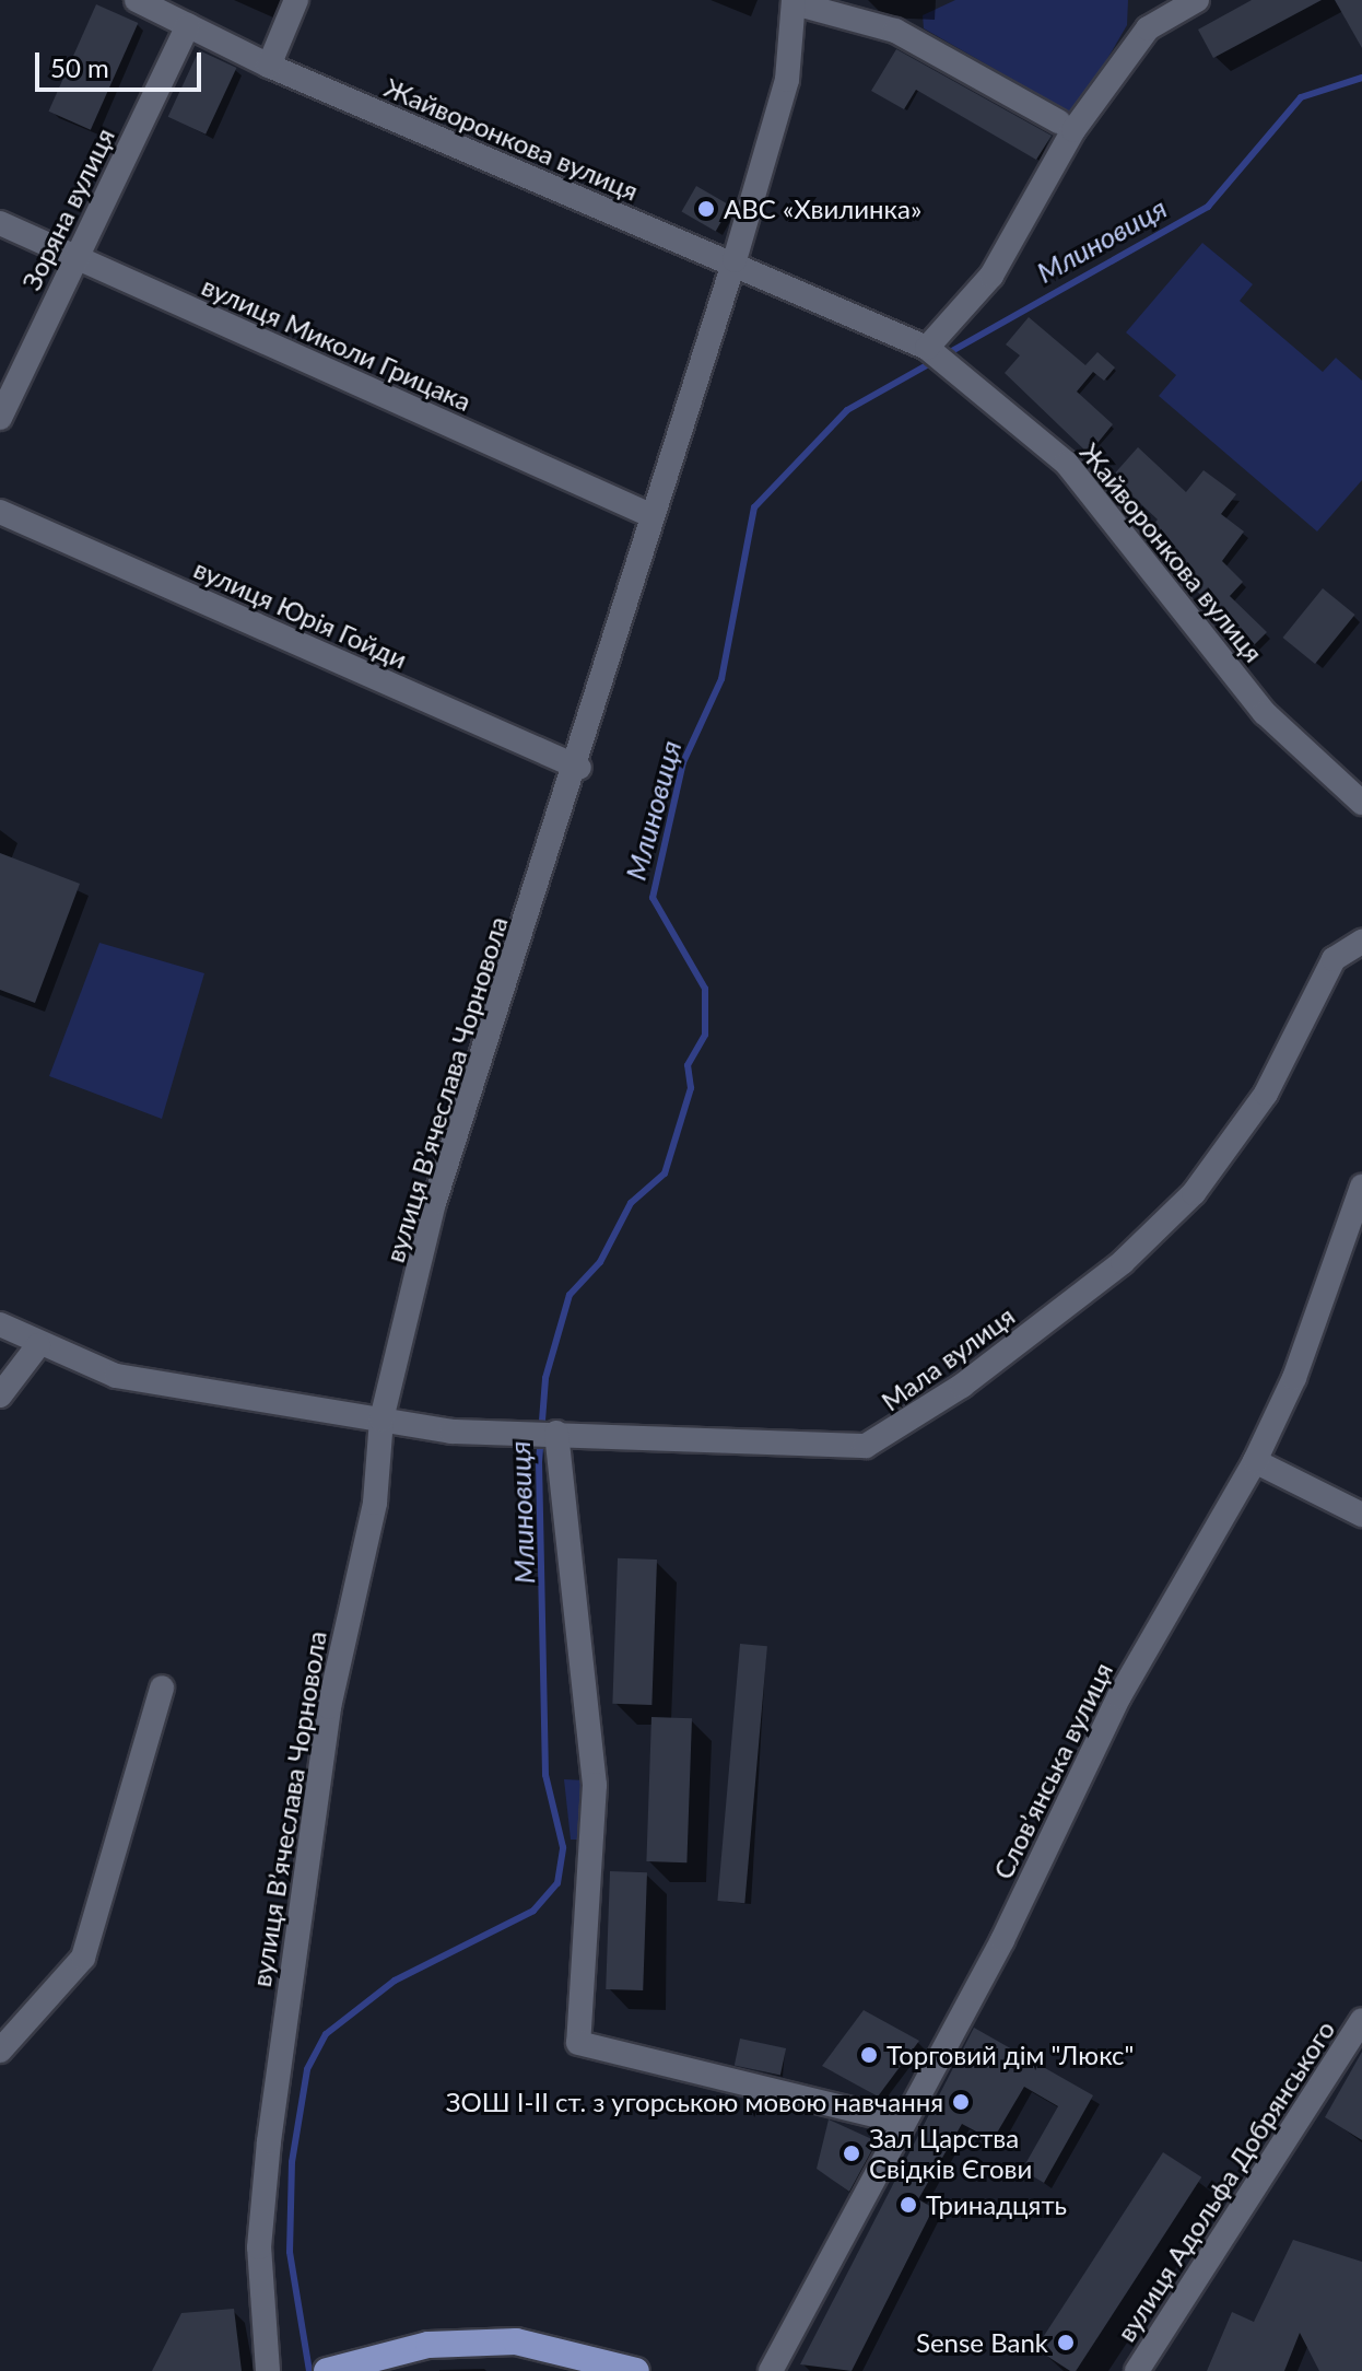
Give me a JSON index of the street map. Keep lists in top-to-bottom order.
{
  "streets": {
    "street": [
      "Жайворонкова вулиця",
      "Зоряна вулиця",
      "вулиця Миколи Грицака",
      "вулиця Юрія Гойди",
      "вулиця Вʼячеслава Чорновола",
      "Мала вулиця",
      "Словʼянська вулиця",
      "вулиця Адольфа Добрянського"
    ]
  },
  "crossings": [
    ["Жайворонкова вулиця", "Зоряна вулиця"],
    ["Жайворонкова вулиця", "вулиця Вʼячеслава Чорновола"],
    ["Зоряна вулиця", "вулиця Миколи Грицака"],
    ["вулиця Миколи Грицака", "вулиця Вʼячеслава Чорновола"],
    ["вулиця Юрія Гойди", "вулиця Вʼячеслава Чорновола"],
    ["вулиця Вʼячеслава Чорновола", "Мала вулиця"]
  ],
  "water": ["Млиновиця"],
  "places": [
    "АВС «Хвилинка»",
    "Торговий дім \"Люкс\"",
    "ЗОШ І-ІІ ст. з угорською мовою навчання",
    "Зал Царства Свідків Єгови",
    "Тринадцять",
    "Sense Bank"
  ],
  "scale_bar": "50 m"
}
